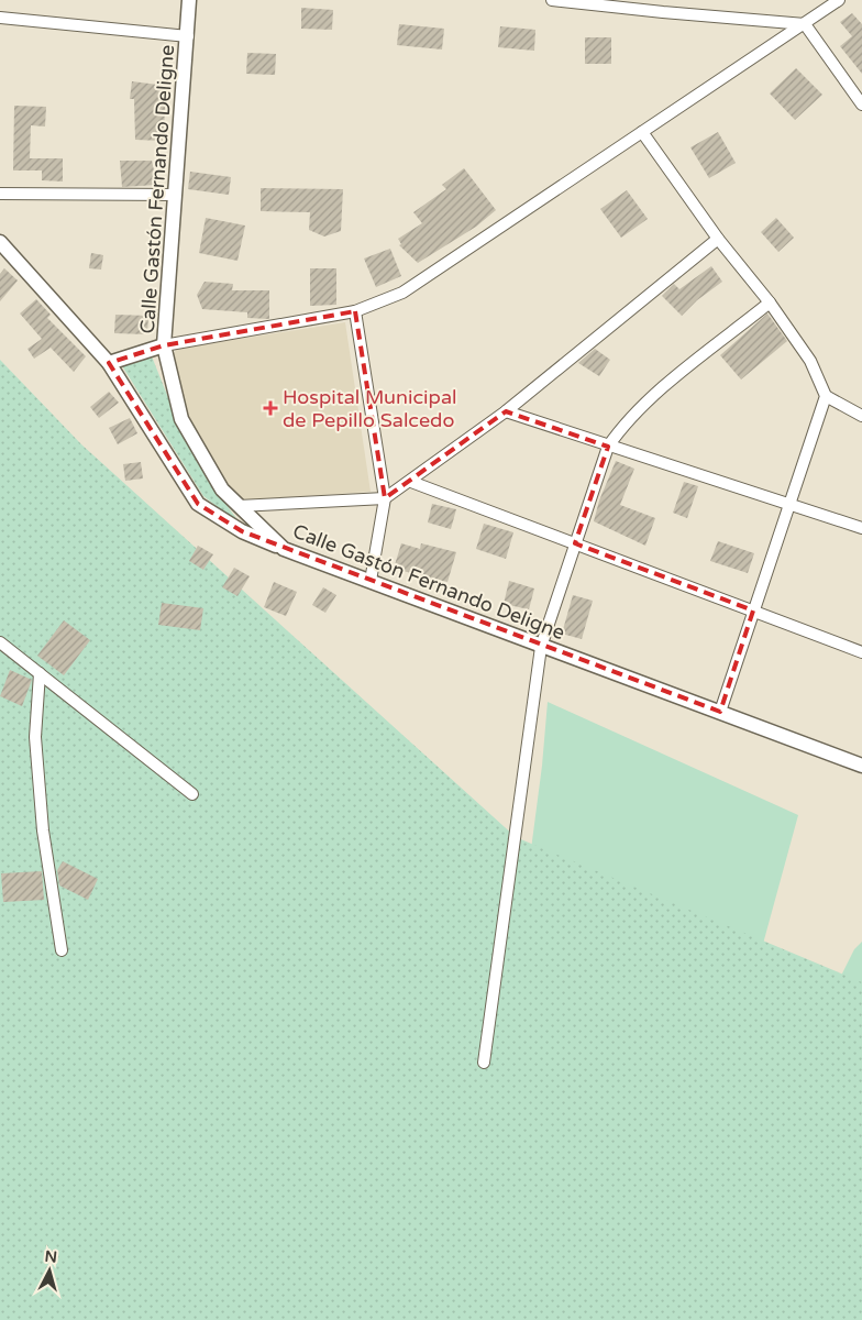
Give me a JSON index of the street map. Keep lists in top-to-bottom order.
{
  "streets": {
    "street": ["Calle Gastón Fernando Deligne"]
  },
  "places": {
    "health": ["Hospital Municipal de Pepillo Salcedo"]
  },
  "north": "top"
}
